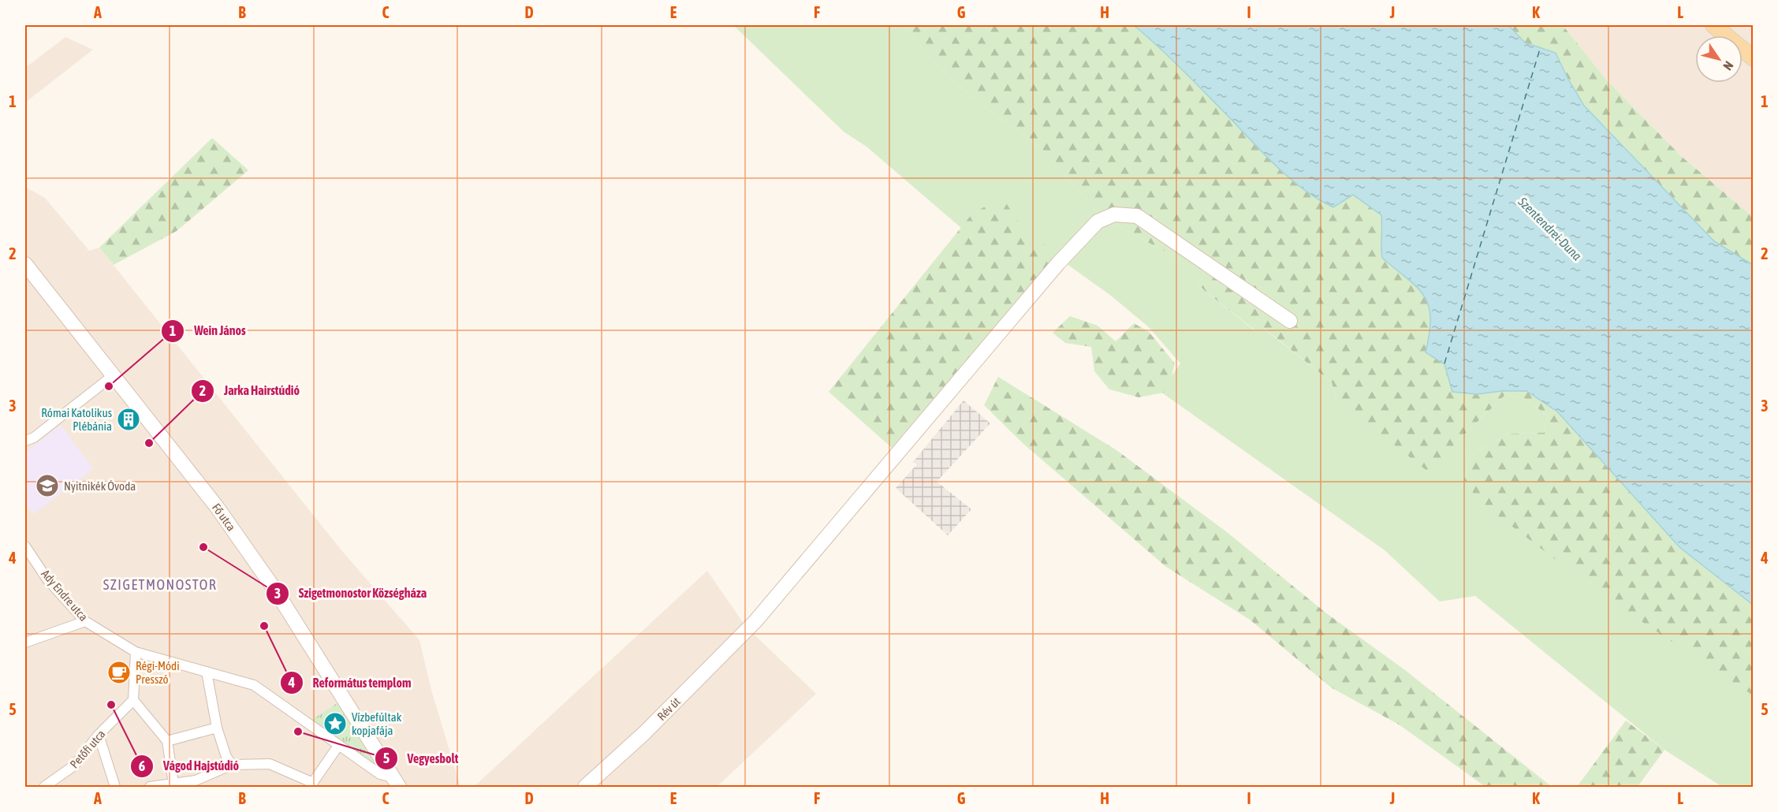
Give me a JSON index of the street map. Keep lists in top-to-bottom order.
{
  "streets": {
    "street": [
      "Fő utca",
      "Ady Endre utca",
      "Rév út",
      "Petőfi utca"
    ]
  },
  "crossings": [
    ["Fő utca", "Ady Endre utca"]
  ],
  "districts": ["SZIGETMONOSTOR"],
  "water": ["Szentendrei-Duna"],
  "places": {
    "other": [
      "Wein János",
      "Jarka Hairstúdió",
      "Szigetmonostor Községháza",
      "Református templom",
      "Vágod Hajstúdió",
      "Vegyesbolt"
    ],
    "building": ["Római Katolikus Plébánia"],
    "school or university": ["Nyitnikék Óvoda"],
    "cafe": ["Régi-Módi Presszó"],
    "place": ["Vízbefúltak kopjafája"]
  },
  "north": "bottom right",
  "grid": {
    "columns": [
      "A",
      "B",
      "C",
      "D",
      "E",
      "F",
      "G",
      "H",
      "I",
      "J",
      "K",
      "L"
    ],
    "rows": [
      "1",
      "2",
      "3",
      "4",
      "5"
    ]
  }
}
